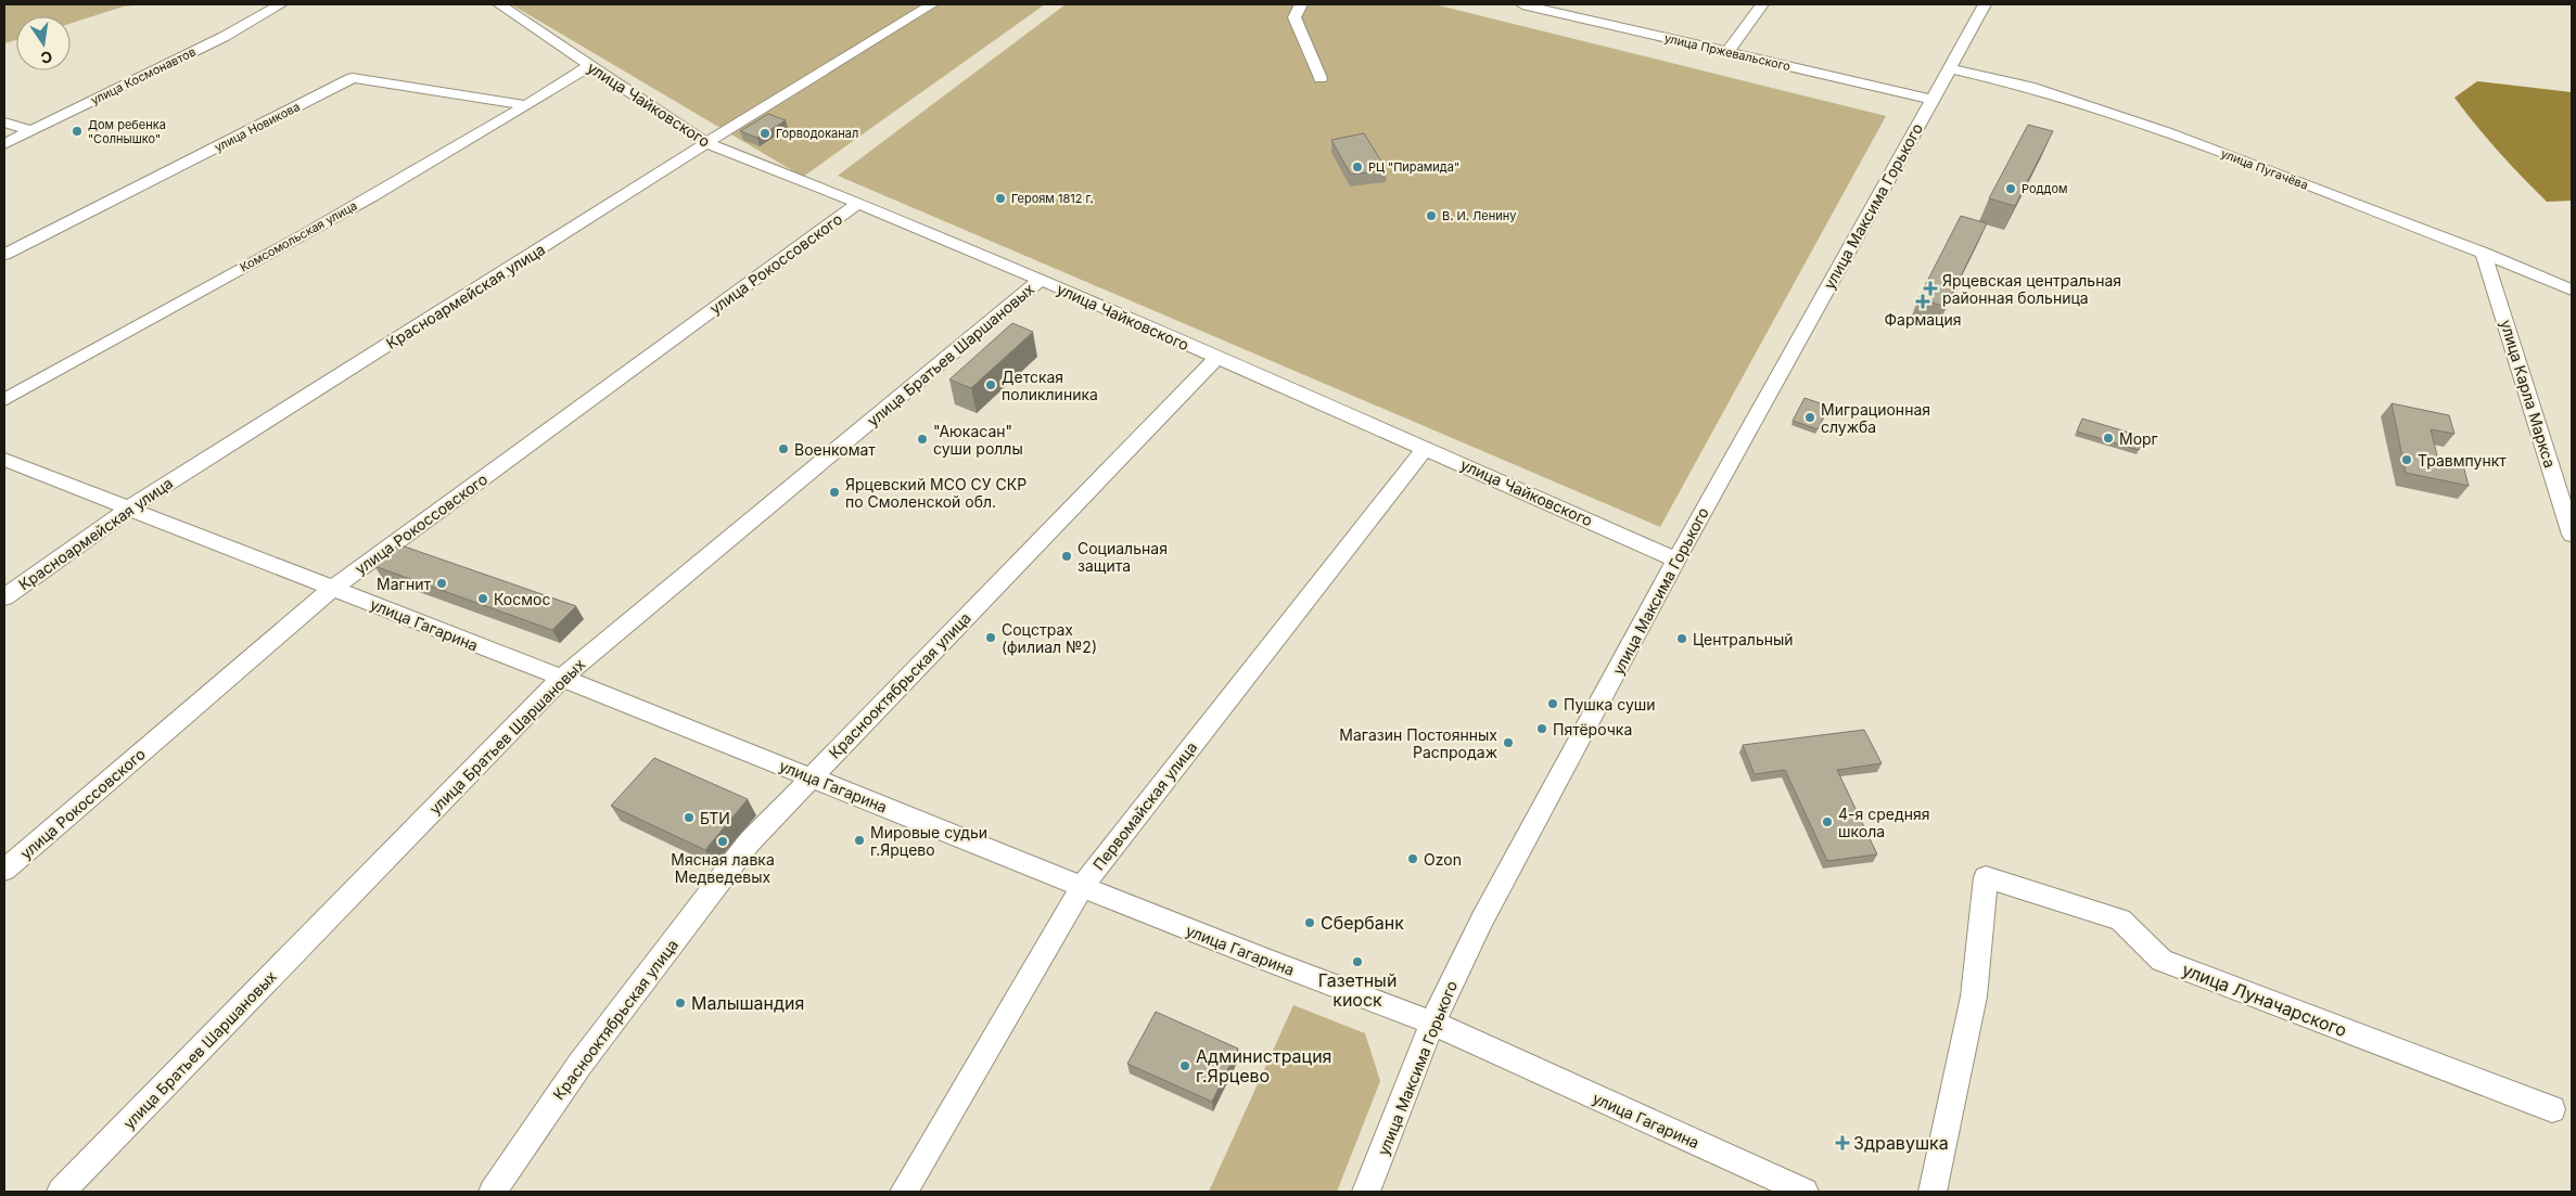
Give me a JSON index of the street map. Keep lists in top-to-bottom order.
{
  "streets": {
    "street": [
      "улица Пржевальского",
      "улица Космонавтов",
      "улица Чайковского",
      "улица Новикова",
      "улица Пугачёва",
      "улица Максима Горького",
      "Комсомольская улица",
      "улица Рокоссовского",
      "Красноармейская улица",
      "улица Братьев Шаршановых",
      "улица Карла Маркса",
      "улица Гагарина",
      "Краснооктябрьская улица",
      "Первомайская улица",
      "улица Луначарского"
    ]
  },
  "crossings": [
    ["улица Пржевальского", "улица Максима Горького"],
    ["улица Чайковского", "улица Максима Горького"],
    ["улица Чайковского", "Комсомольская улица"],
    ["улица Чайковского", "улица Рокоссовского"],
    ["улица Чайковского", "Красноармейская улица"],
    ["улица Чайковского", "улица Братьев Шаршановых"],
    ["улица Чайковского", "Краснооктябрьская улица"],
    ["улица Чайковского", "Первомайская улица"],
    ["улица Новикова", "Комсомольская улица"],
    ["улица Пугачёва", "улица Максима Горького"],
    ["улица Пугачёва", "улица Карла Маркса"],
    ["улица Максима Горького", "улица Гагарина"],
    ["улица Рокоссовского", "улица Гагарина"],
    ["Красноармейская улица", "улица Гагарина"],
    ["улица Братьев Шаршановых", "улица Гагарина"],
    ["улица Гагарина", "Краснооктябрьская улица"],
    ["улица Гагарина", "Первомайская улица"]
  ],
  "places": {
    "other": [
      "Дом ребенка \"Солнышко\"",
      "Горводоканал",
      "РЦ \"Пирамида\"",
      "Роддом",
      "Героям 1812 г.",
      "В. И. Ленину",
      "Детская поликлиника",
      "Миграционная служба",
      "Морг",
      "\"Аюкасан\" суши роллы",
      "Военкомат",
      "Травмпункт",
      "Ярцевский МСО СУ СКР по Смоленской обл.",
      "Социальная защита",
      "Магнит",
      "Космос",
      "Соцстрах (филиал №2)",
      "Центральный",
      "Пушка суши",
      "Пятёрочка",
      "Магазин Постоянных Распродаж",
      "БТИ",
      "4-я средняя школа",
      "Мировые судьи г.Ярцево",
      "Мясная лавка Медведевых",
      "Ozon",
      "Сбербанк",
      "Газетный киоск",
      "Малышандия",
      "Администрация г.Ярцево"
    ],
    "health": ["Ярцевская центральная районная больница", "Фармация", "Здравушка"]
  },
  "north": "bottom"
}
